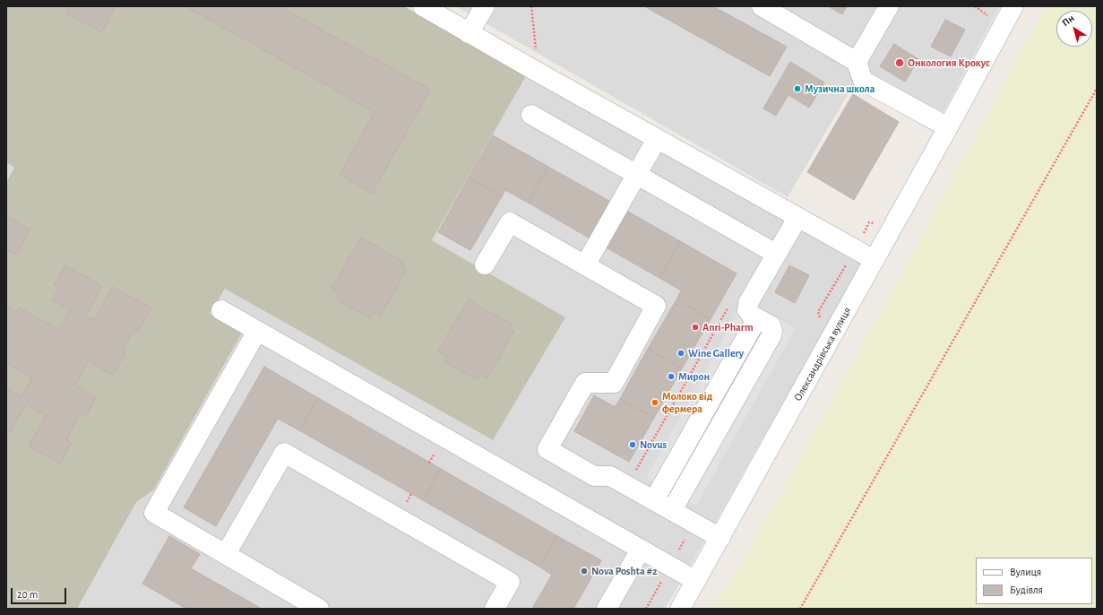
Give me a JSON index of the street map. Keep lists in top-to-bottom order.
{
  "streets": {
    "street": ["Олександрівська вулиця"]
  },
  "places": [
    "Онкология Крокус",
    "Музична школа",
    "Anri-Pharm",
    "Wine Gallery",
    "Мирон",
    "Молоко від фермера",
    "Novus",
    "Nova Poshta #2"
  ],
  "legend": ["Вулиця", "Будівля"],
  "scale_bar": "20 m",
  "north": "top left"
}
